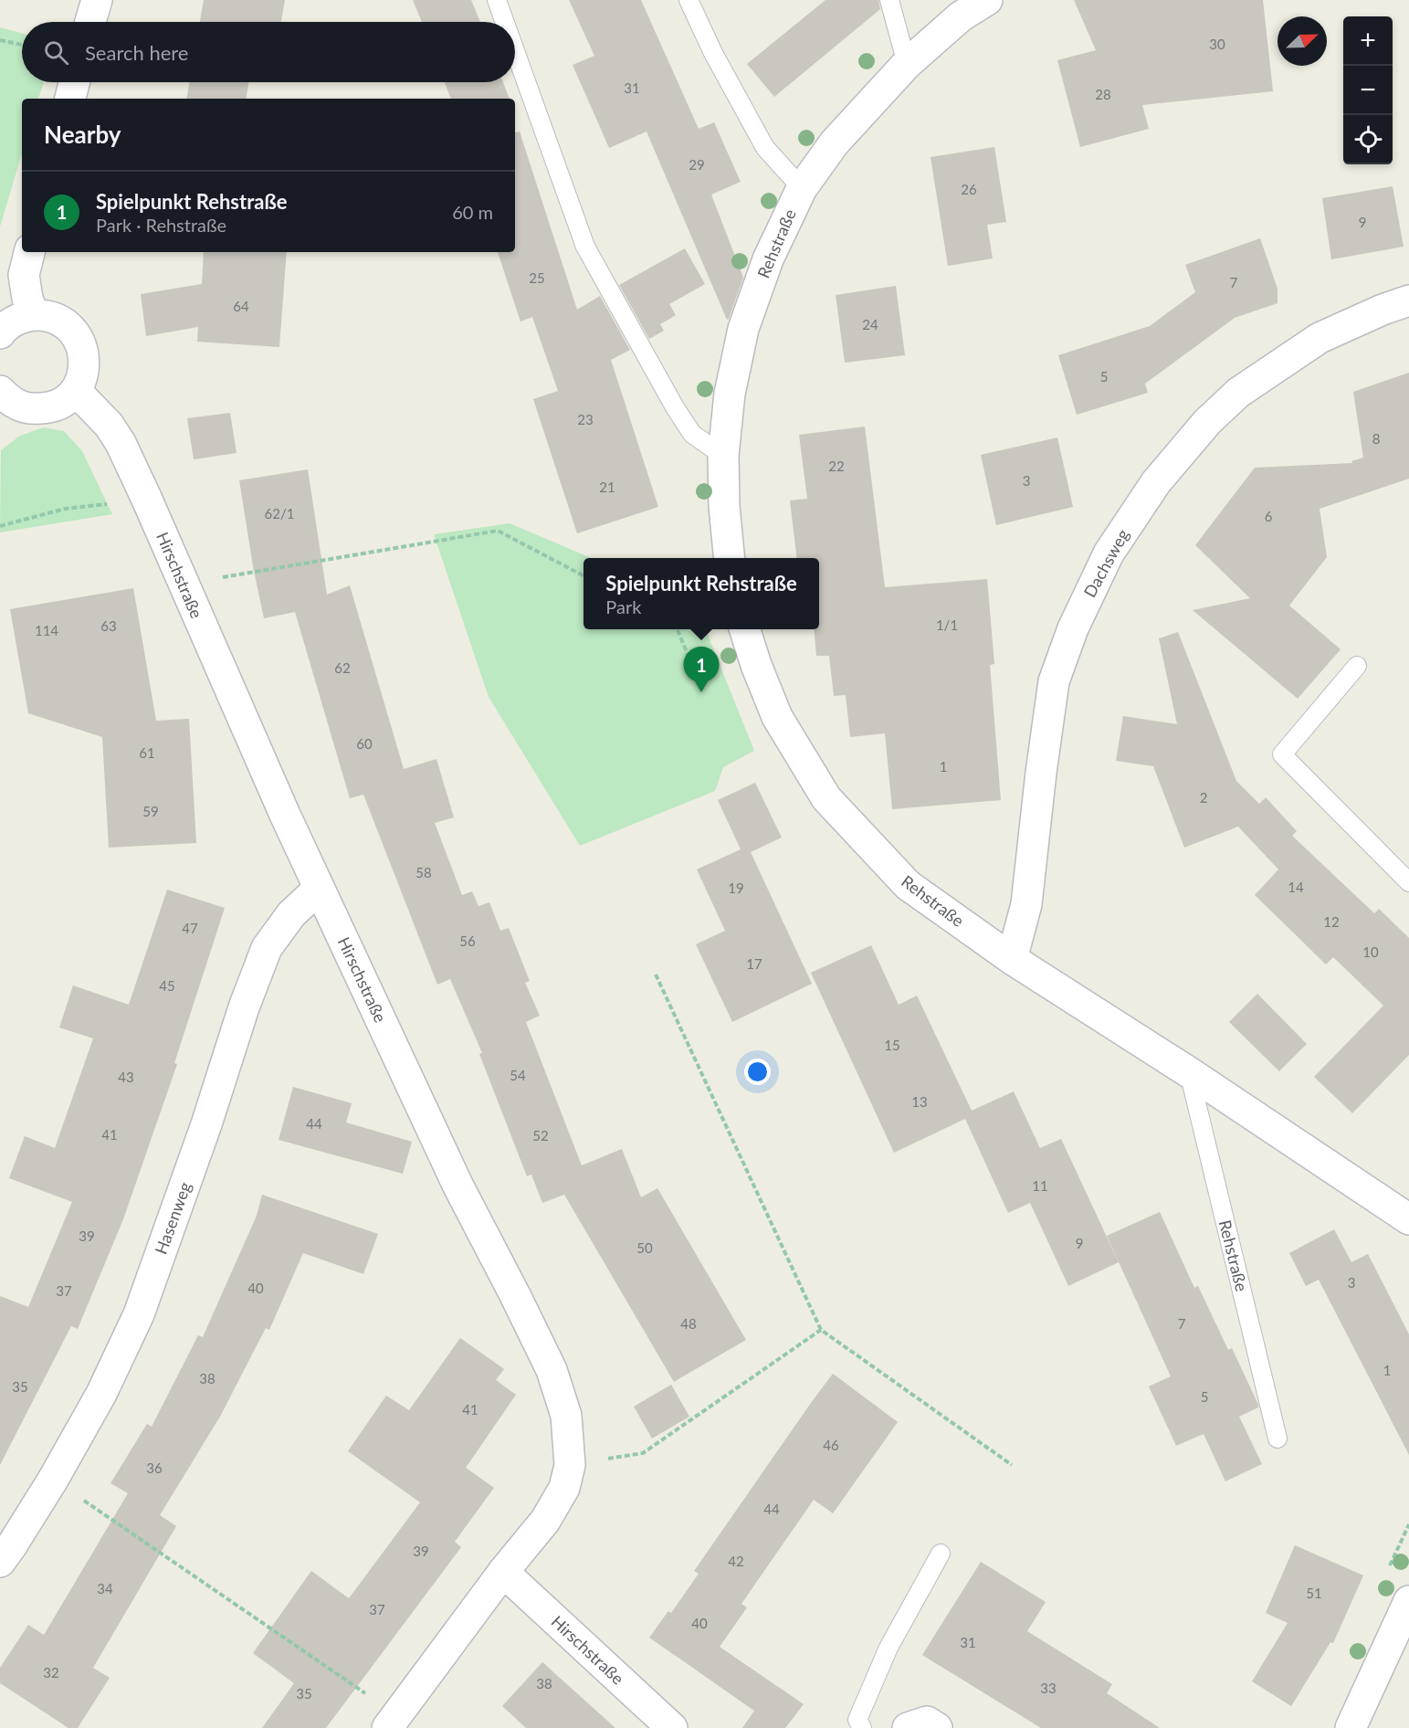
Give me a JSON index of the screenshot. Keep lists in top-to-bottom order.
{
  "streets": {
    "street": [
      "Rehstraße",
      "Dachsweg",
      "Hirschstraße",
      "Hasenweg"
    ]
  },
  "crossings": [
    ["Rehstraße", "Dachsweg"],
    ["Hirschstraße", "Hasenweg"]
  ],
  "house_numbers": [
    "30",
    "31",
    "28",
    "29",
    "26",
    "9",
    "25",
    "7",
    "64",
    "24",
    "5",
    "23",
    "8",
    "22",
    "3",
    "21",
    "62/1",
    "6",
    "1/1",
    "63",
    "114",
    "62",
    "60",
    "61",
    "1",
    "2",
    "59",
    "58",
    "14",
    "19",
    "12",
    "47",
    "56",
    "10",
    "17",
    "45",
    "15",
    "54",
    "43",
    "13",
    "44",
    "41",
    "52",
    "11",
    "39",
    "9",
    "50",
    "3",
    "40",
    "37",
    "48",
    "7",
    "1",
    "38",
    "35",
    "5",
    "41",
    "46",
    "36",
    "44",
    "39",
    "42",
    "34",
    "51",
    "37",
    "40",
    "31",
    "32",
    "38",
    "33",
    "35"
  ],
  "north": "top right",
  "page": {
    "map_buttons": ["+", "−"],
    "search": "Search here",
    "heading": "Nearby",
    "list": [
      {
        "mark": "1",
        "name": "Spielpunkt Rehstraße",
        "note": "Park · Rehstraße",
        "value": "60 m"
      }
    ],
    "popup": ["Spielpunkt Rehstraße", "Park"],
    "pins": "1"
  }
}
